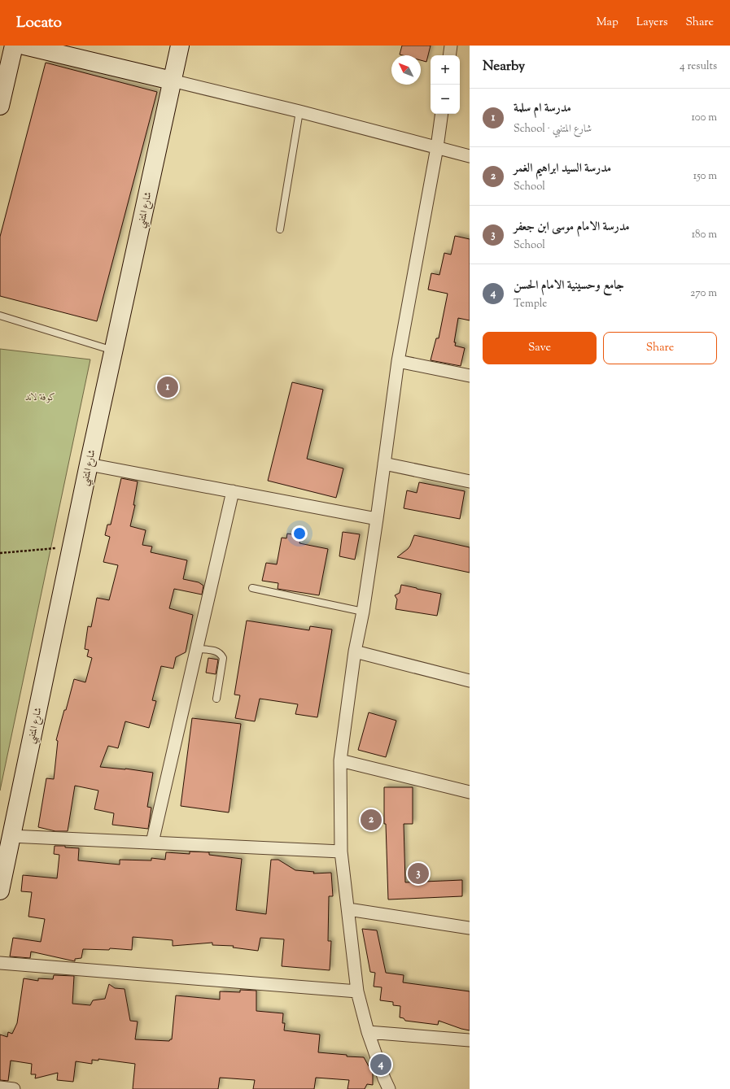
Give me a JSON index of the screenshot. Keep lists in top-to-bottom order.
{
  "streets": {
    "street": ["شارع المتنبي"]
  },
  "parks": ["كوفة لاند"],
  "north": "top left",
  "page": {
    "header": "Locato",
    "nav": ["Map", "Layers", "Share"],
    "heading": ["Nearby", "4 results"],
    "map_buttons": ["+", "−"],
    "list": [
      {
        "mark": "1",
        "name": "مدرسة ام سلمة",
        "note": "School · شارع المتنبي",
        "value": "100 m"
      },
      {
        "mark": "2",
        "name": "مدرسة السيد ابراهيم الغمر",
        "note": "School",
        "value": "150 m"
      },
      {
        "mark": "3",
        "name": "مدرسة الامام موسى ابن جعفر",
        "note": "School",
        "value": "180 m"
      },
      {
        "mark": "4",
        "name": "جامع وحسينية الامام الحسن",
        "note": "Temple",
        "value": "270 m"
      }
    ],
    "buttons": ["Save", "Share"],
    "pins": [
      "1",
      "2",
      "3",
      "4"
    ]
  }
}
